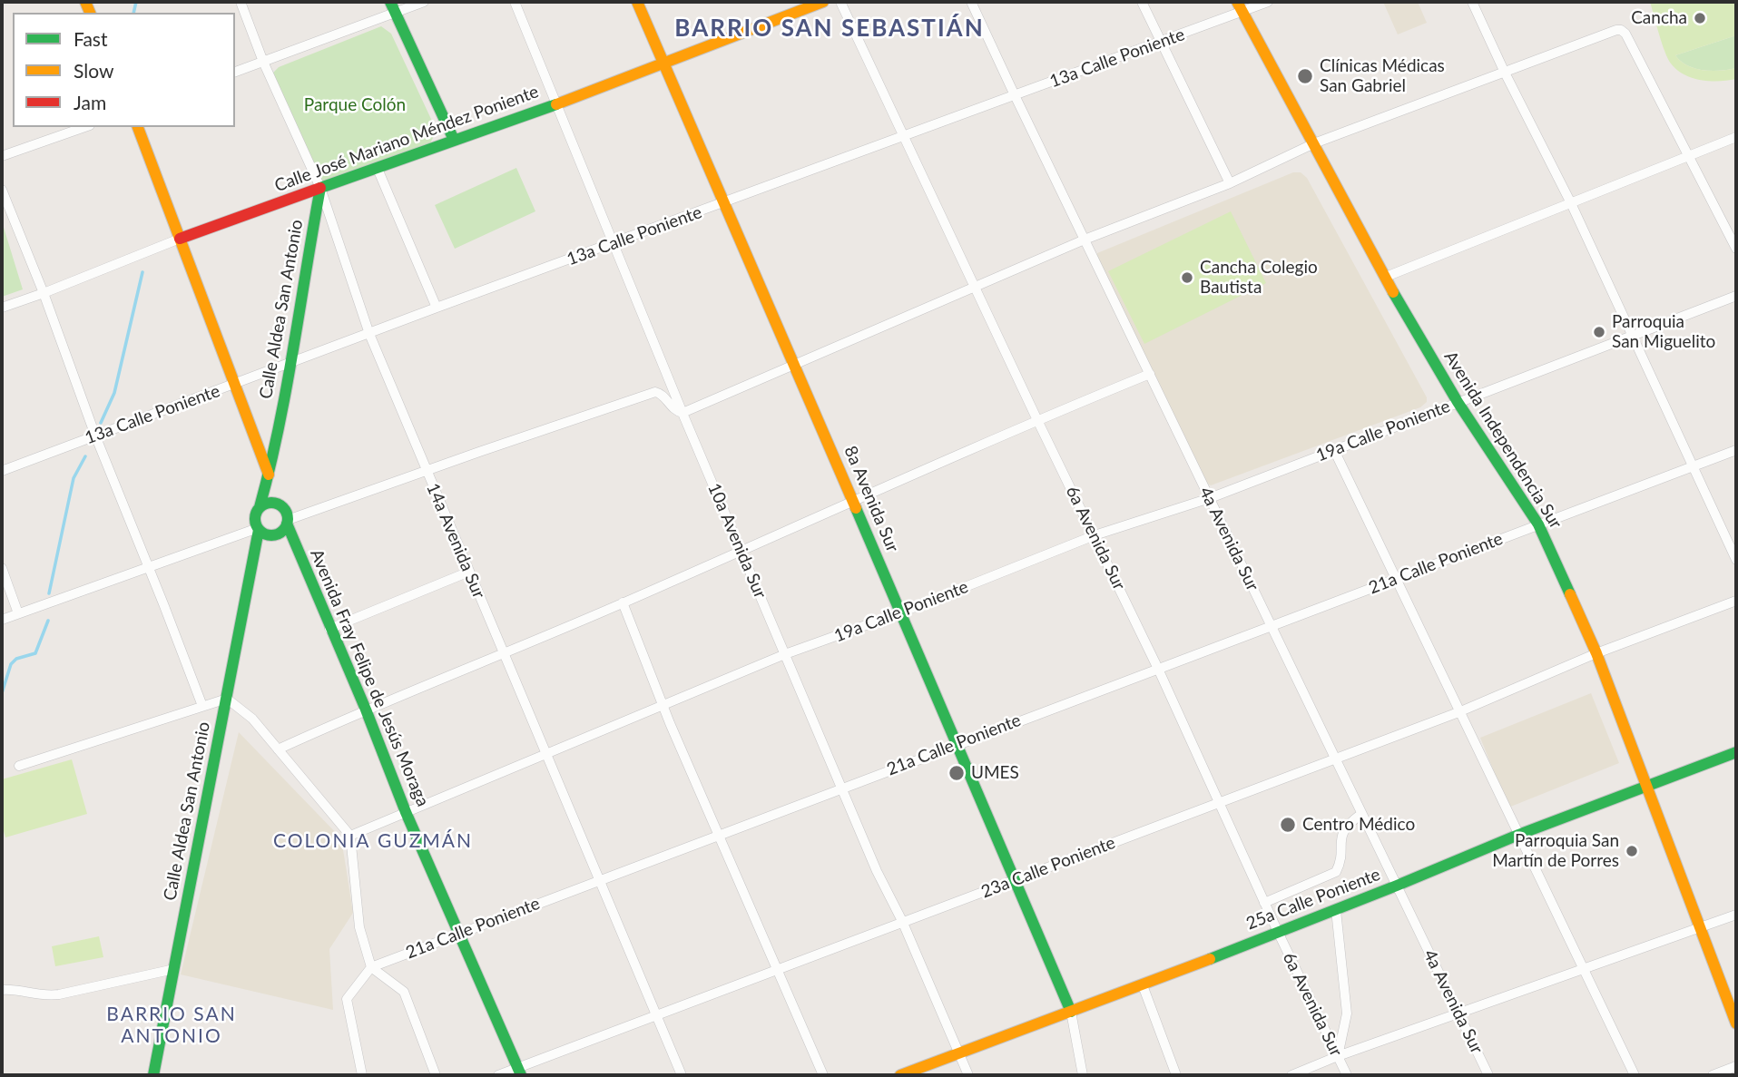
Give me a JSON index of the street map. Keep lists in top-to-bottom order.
{
  "streets": {
    "street": [
      "13a Calle Poniente",
      "Calle José Mariano Méndez Poniente",
      "Calle Aldea San Antonio",
      "19a Calle Poniente",
      "Avenida Independencia Sur",
      "8a Avenida Sur",
      "6a Avenida Sur",
      "4a Avenida Sur",
      "14a Avenida Sur",
      "10a Avenida Sur",
      "21a Calle Poniente",
      "Avenida Fray Felipe de Jesús Moraga",
      "23a Calle Poniente",
      "25a Calle Poniente"
    ]
  },
  "crossings": [
    ["13a Calle Poniente", "Calle Aldea San Antonio"],
    ["13a Calle Poniente", "Avenida Independencia Sur"],
    ["13a Calle Poniente", "8a Avenida Sur"],
    ["13a Calle Poniente", "6a Avenida Sur"],
    ["13a Calle Poniente", "4a Avenida Sur"],
    ["13a Calle Poniente", "14a Avenida Sur"],
    ["13a Calle Poniente", "10a Avenida Sur"],
    ["Calle José Mariano Méndez Poniente", "Calle Aldea San Antonio"],
    ["Calle José Mariano Méndez Poniente", "8a Avenida Sur"],
    ["Calle José Mariano Méndez Poniente", "14a Avenida Sur"],
    ["Calle José Mariano Méndez Poniente", "10a Avenida Sur"],
    ["Calle Aldea San Antonio", "14a Avenida Sur"],
    ["Calle Aldea San Antonio", "Avenida Fray Felipe de Jesús Moraga"],
    ["19a Calle Poniente", "Avenida Independencia Sur"],
    ["19a Calle Poniente", "8a Avenida Sur"],
    ["19a Calle Poniente", "6a Avenida Sur"],
    ["19a Calle Poniente", "4a Avenida Sur"],
    ["19a Calle Poniente", "14a Avenida Sur"],
    ["19a Calle Poniente", "10a Avenida Sur"],
    ["19a Calle Poniente", "Avenida Fray Felipe de Jesús Moraga"],
    ["Avenida Independencia Sur", "21a Calle Poniente"],
    ["Avenida Independencia Sur", "23a Calle Poniente"],
    ["Avenida Independencia Sur", "25a Calle Poniente"],
    ["8a Avenida Sur", "21a Calle Poniente"],
    ["8a Avenida Sur", "23a Calle Poniente"],
    ["8a Avenida Sur", "25a Calle Poniente"],
    ["6a Avenida Sur", "21a Calle Poniente"],
    ["6a Avenida Sur", "23a Calle Poniente"],
    ["6a Avenida Sur", "25a Calle Poniente"],
    ["4a Avenida Sur", "21a Calle Poniente"],
    ["4a Avenida Sur", "23a Calle Poniente"],
    ["4a Avenida Sur", "25a Calle Poniente"],
    ["14a Avenida Sur", "21a Calle Poniente"],
    ["14a Avenida Sur", "23a Calle Poniente"],
    ["10a Avenida Sur", "21a Calle Poniente"],
    ["10a Avenida Sur", "23a Calle Poniente"],
    ["10a Avenida Sur", "25a Calle Poniente"],
    ["21a Calle Poniente", "Avenida Fray Felipe de Jesús Moraga"],
    ["Avenida Fray Felipe de Jesús Moraga", "23a Calle Poniente"]
  ],
  "districts": ["BARRIO SAN SEBASTIÁN", "COLONIA GUZMÁN", "BARRIO SAN ANTONIO"],
  "parks": ["Parque Colón"],
  "places": [
    "Cancha",
    "Clínicas Médicas San Gabriel",
    "Cancha Colegio Bautista",
    "Parroquia San Miguelito",
    "UMES",
    "Centro Médico",
    "Parroquia San Martín de Porres"
  ],
  "legend": ["Fast", "Slow", "Jam"]
}
